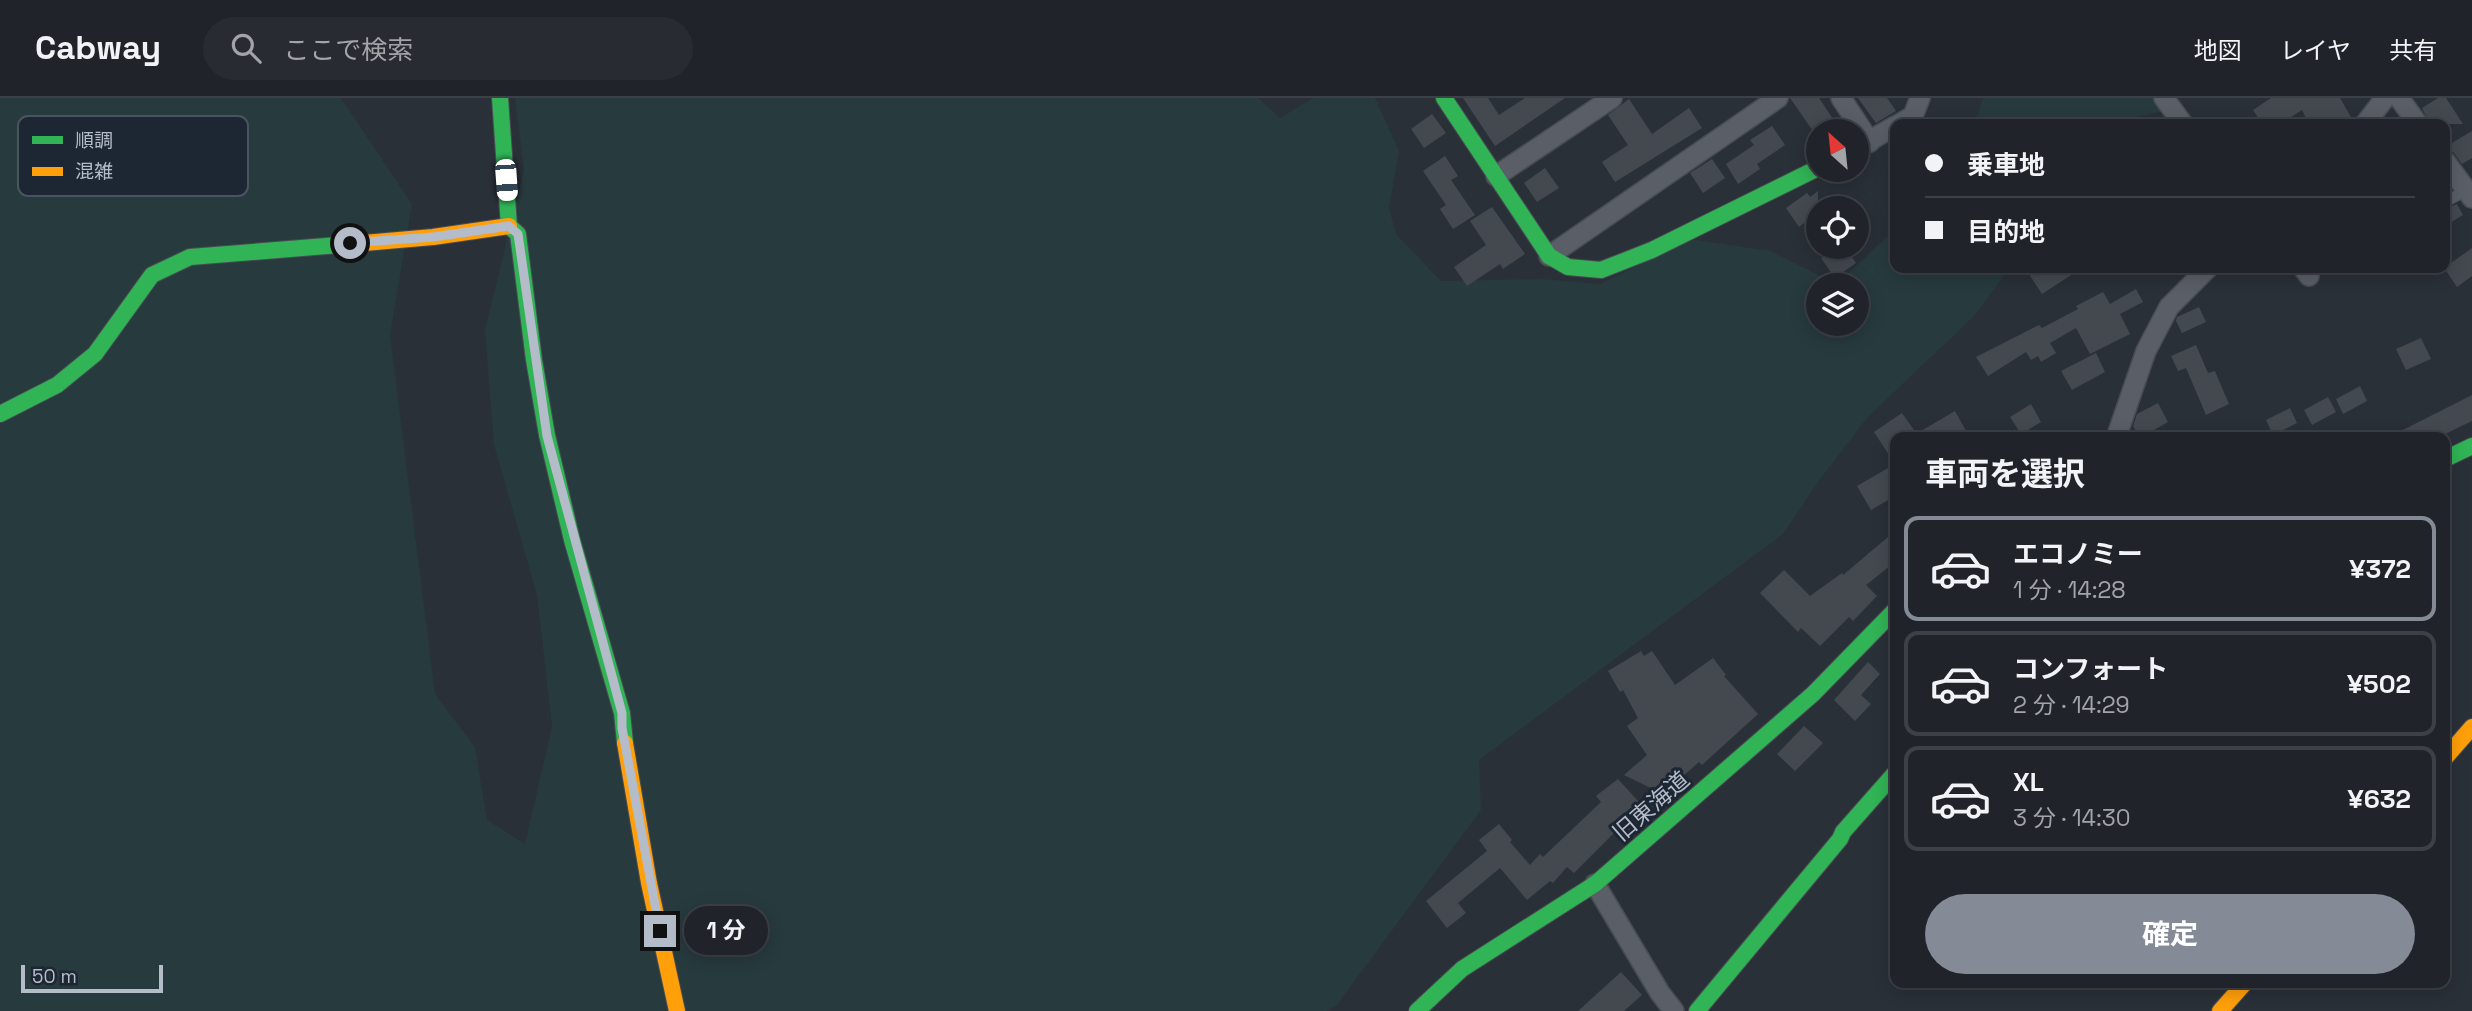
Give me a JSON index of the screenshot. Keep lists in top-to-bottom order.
{
  "streets": {
    "street": ["旧東海道"]
  },
  "legend": ["順調", "混雑"],
  "scale_bar": "50 m",
  "north": "top left",
  "page": {
    "header": "Cabway",
    "search": "ここで検索",
    "nav": ["地図", "レイヤ", "共有"],
    "banner": ["乗車地", "目的地"],
    "heading": "車両を選択",
    "list": [
      {
        "name": "エコノミー",
        "note": "1 分 · 14:28",
        "value": "¥372"
      },
      {
        "name": "コンフォート",
        "note": "2 分 · 14:29",
        "value": "¥502"
      },
      {
        "name": "XL",
        "note": "3 分 · 14:30",
        "value": "¥632"
      }
    ],
    "buttons": "確定",
    "bubble": "1 分",
    "scale": "50 m"
  }
}
